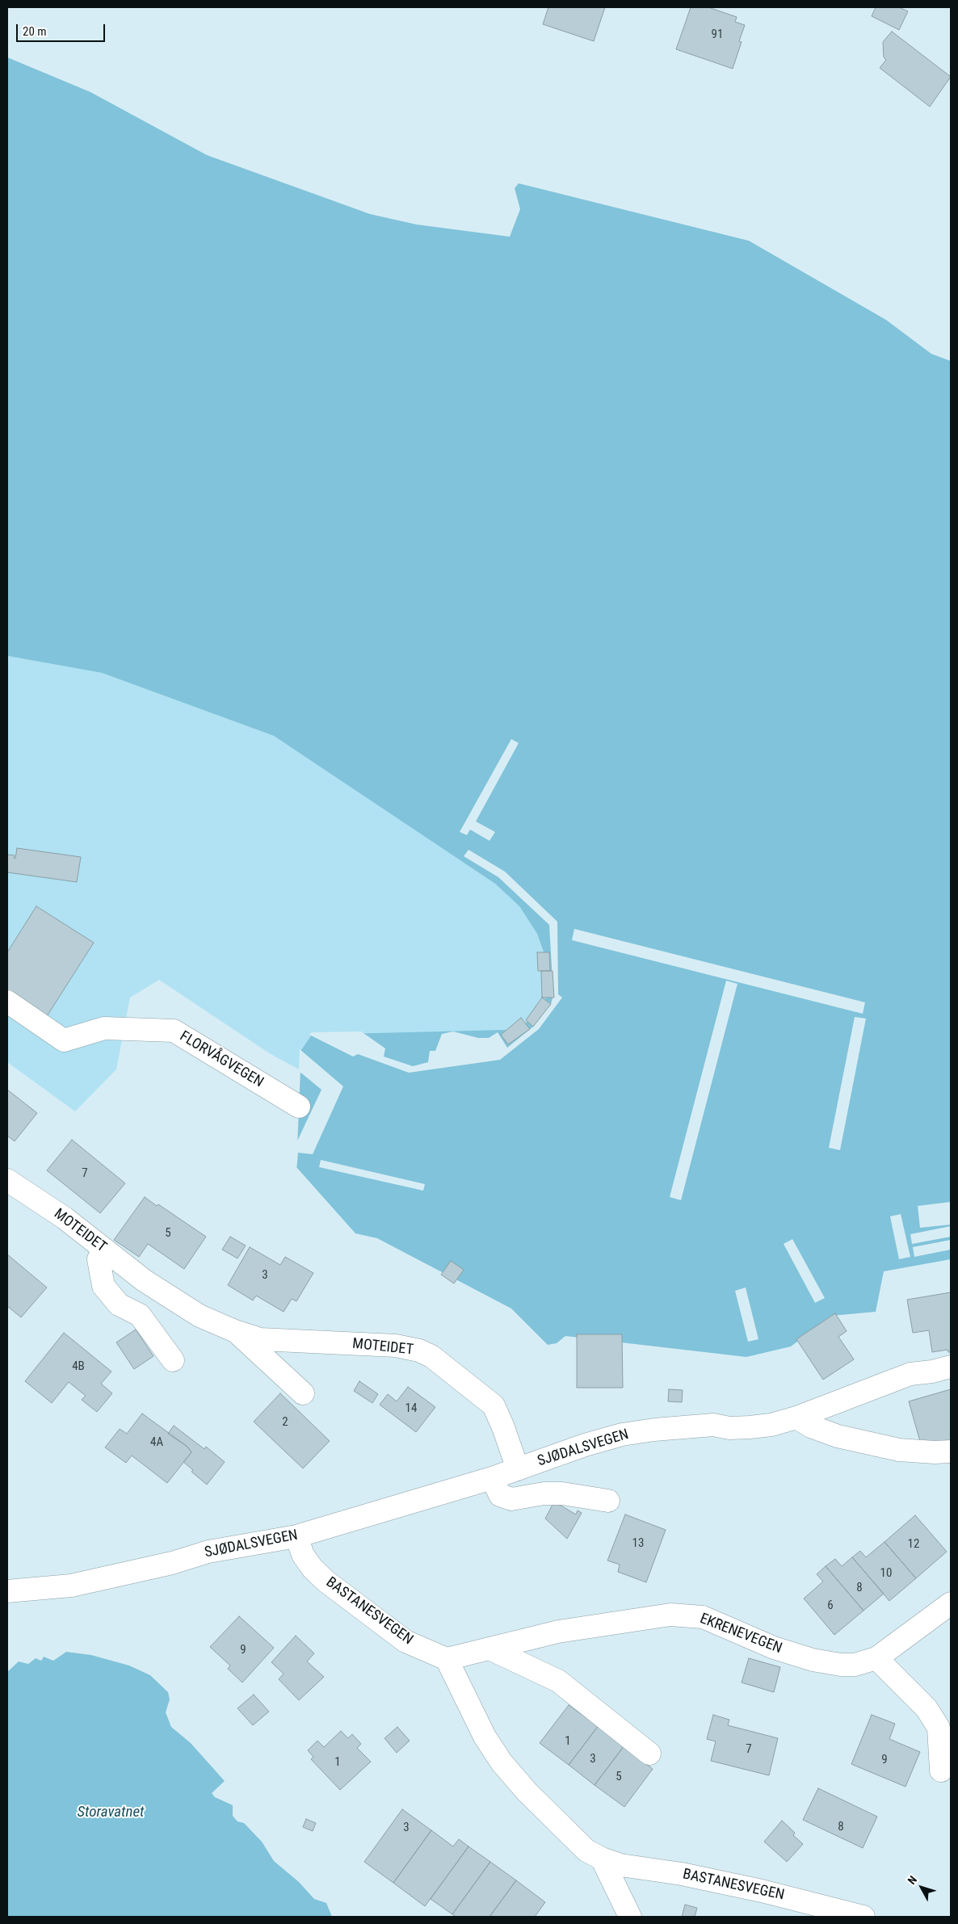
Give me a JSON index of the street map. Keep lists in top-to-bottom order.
{
  "streets": {
    "street": [
      "FLORVÅGVEGEN",
      "MOTEIDET",
      "SJØDALSVEGEN",
      "BASTANESVEGEN",
      "EKRENEVEGEN"
    ]
  },
  "crossings": [
    ["MOTEIDET", "SJØDALSVEGEN"],
    ["SJØDALSVEGEN", "BASTANESVEGEN"],
    ["BASTANESVEGEN", "EKRENEVEGEN"]
  ],
  "water": ["Storavatnet"],
  "house_numbers": [
    "91",
    "7",
    "5",
    "3",
    "4B",
    "14",
    "2",
    "4A",
    "13",
    "12",
    "10",
    "8",
    "6",
    "9",
    "1",
    "7",
    "3",
    "9",
    "1",
    "5",
    "8",
    "3"
  ],
  "scale_bar": "20 m",
  "north": "top left"
}
